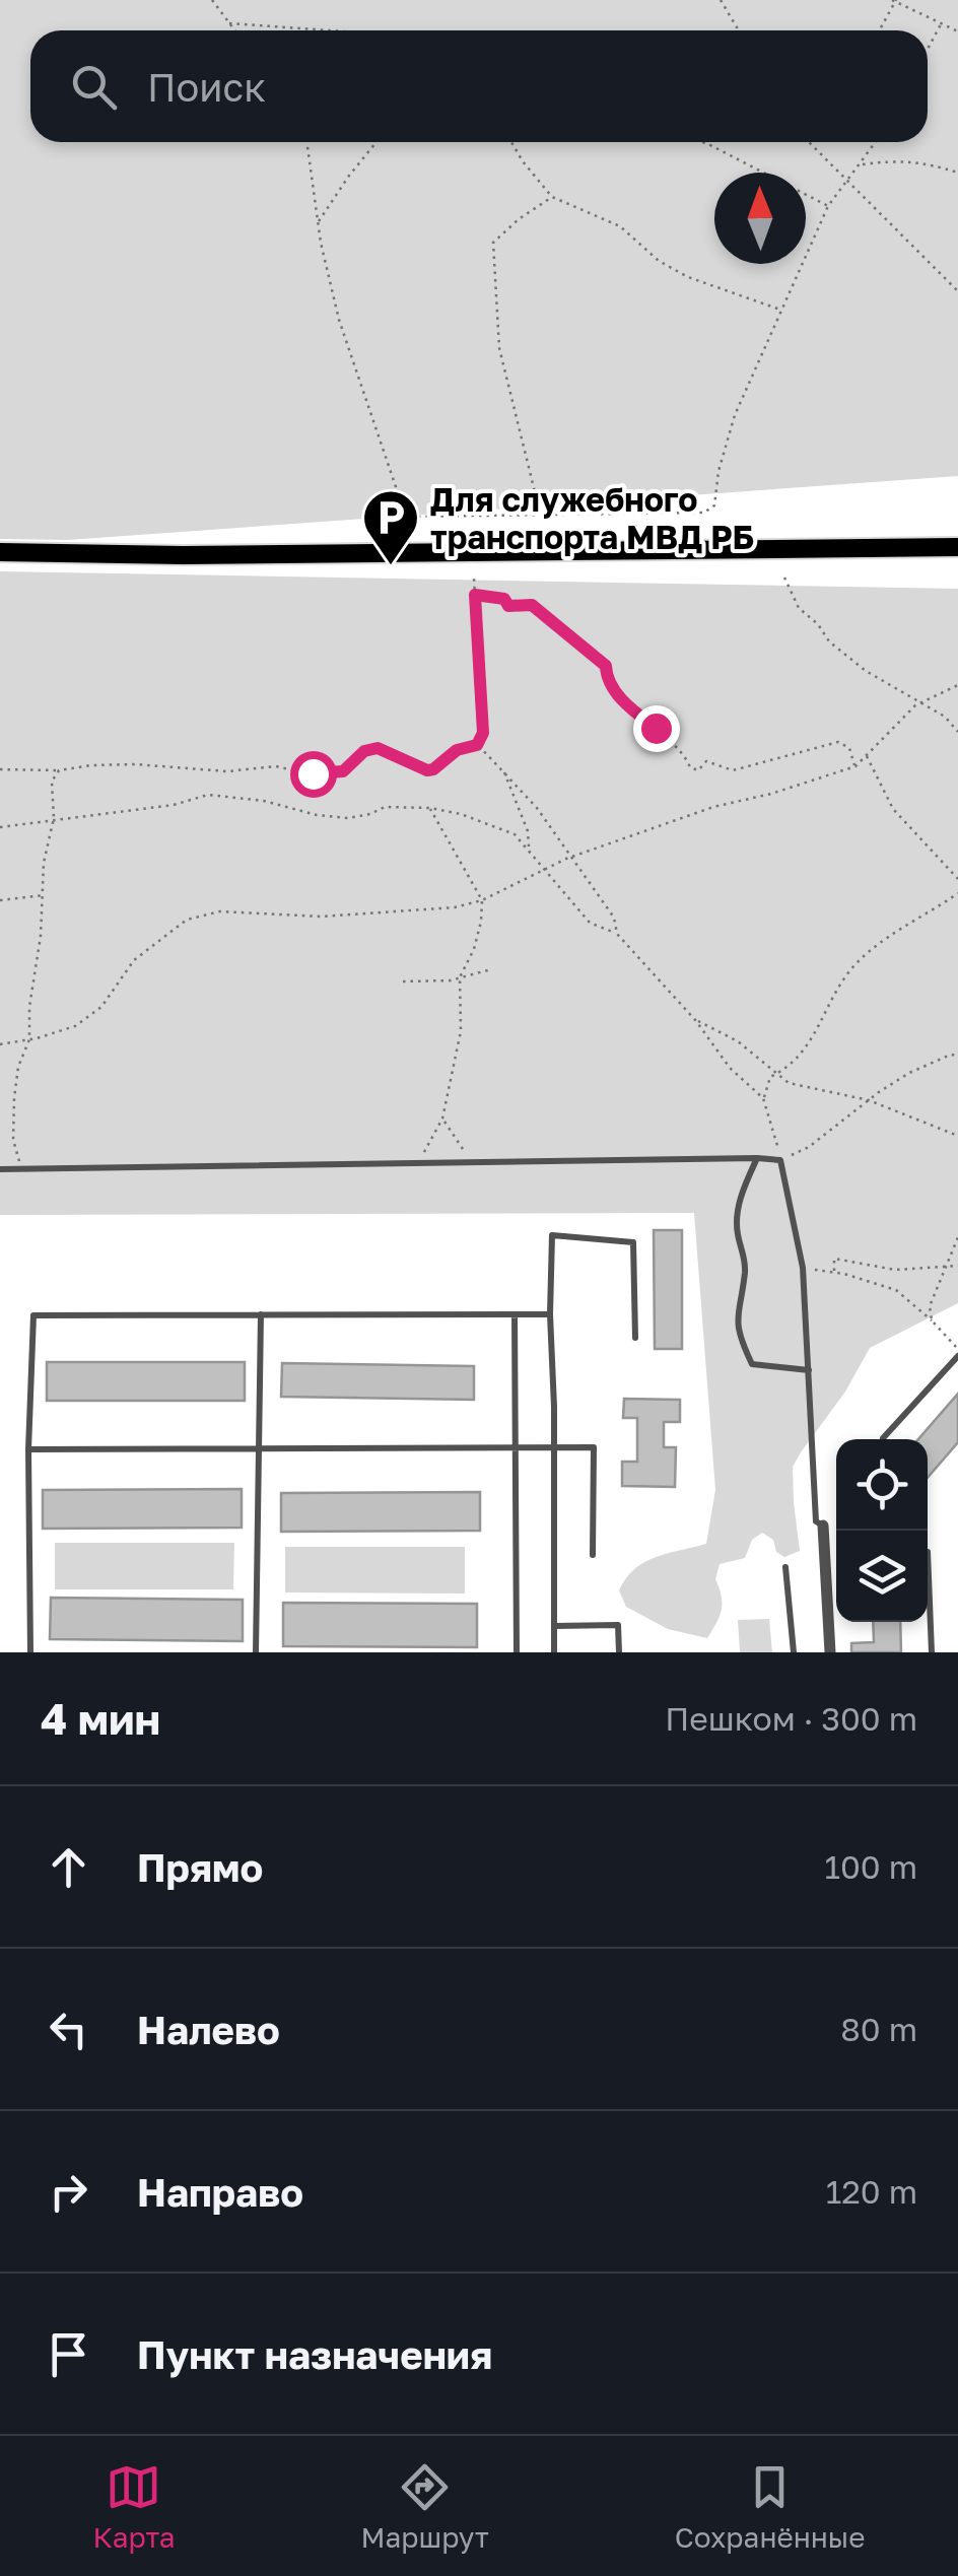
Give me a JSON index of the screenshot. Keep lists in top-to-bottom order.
{
  "places": {
    "parking": ["Для служебного транспорта МВД РБ"]
  },
  "north": "top",
  "page": {
    "search": "Поиск",
    "heading": ["4 мин", "Пешком · 300 m"],
    "list": [
      ["Прямо", "100 m"],
      ["Налево", "80 m"],
      ["Направо", "120 m"],
      "Пункт назначения"
    ],
    "nav": ["Карта", "Маршрут", "Сохранённые"]
  }
}
